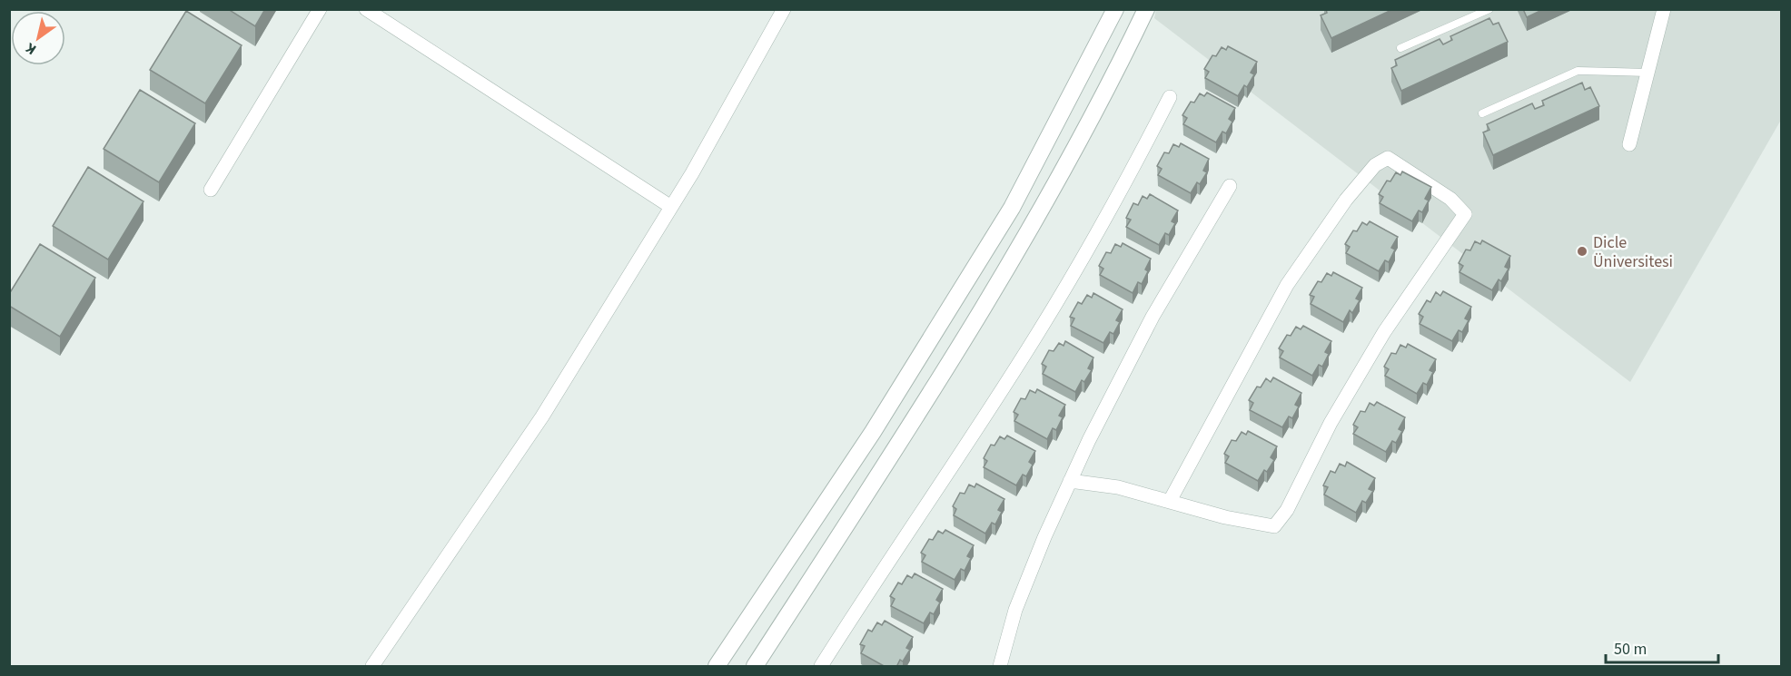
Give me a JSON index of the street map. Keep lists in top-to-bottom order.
{
  "places": ["Dicle Üniversitesi"],
  "scale_bar": "50 m",
  "north": "bottom left"
}
